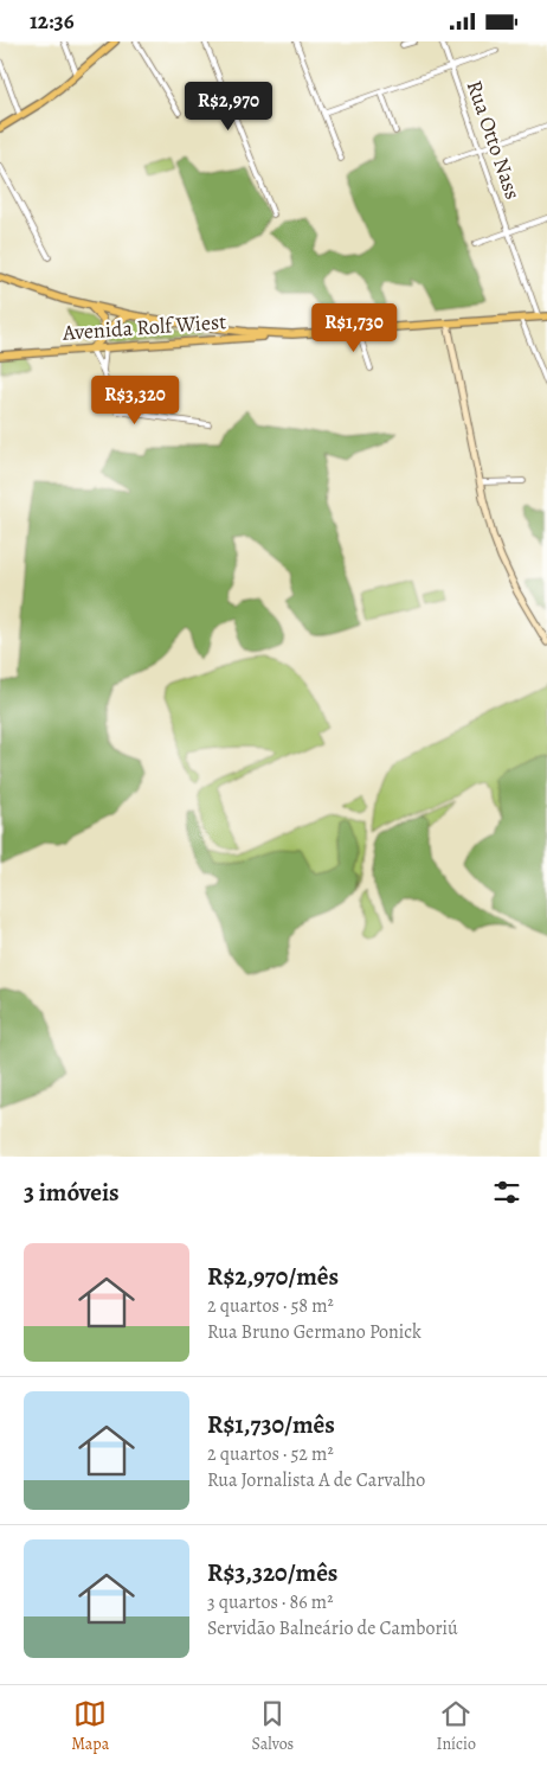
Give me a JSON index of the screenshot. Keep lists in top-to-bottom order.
{
  "streets": {
    "main road": ["Avenida Rolf Wiest"],
    "street": ["Rua Otto Nass"]
  },
  "page": {
    "status": "12:36",
    "price": ["R$2,970", "R$1,730", "R$3,320"],
    "heading": "3 imóveis",
    "list": [
      {
        "name": "R$2,970/mês",
        "note": "2 quartos · 58 m² · Rua Bruno Germano Ponick"
      },
      {
        "name": "R$1,730/mês",
        "note": "2 quartos · 52 m² · Rua Jornalista A de Carvalho"
      },
      {
        "name": "R$3,320/mês",
        "note": "3 quartos · 86 m² · Servidão Balneário de Camboriú"
      }
    ],
    "tabs": ["Mapa", "Salvos", "Início"]
  }
}
